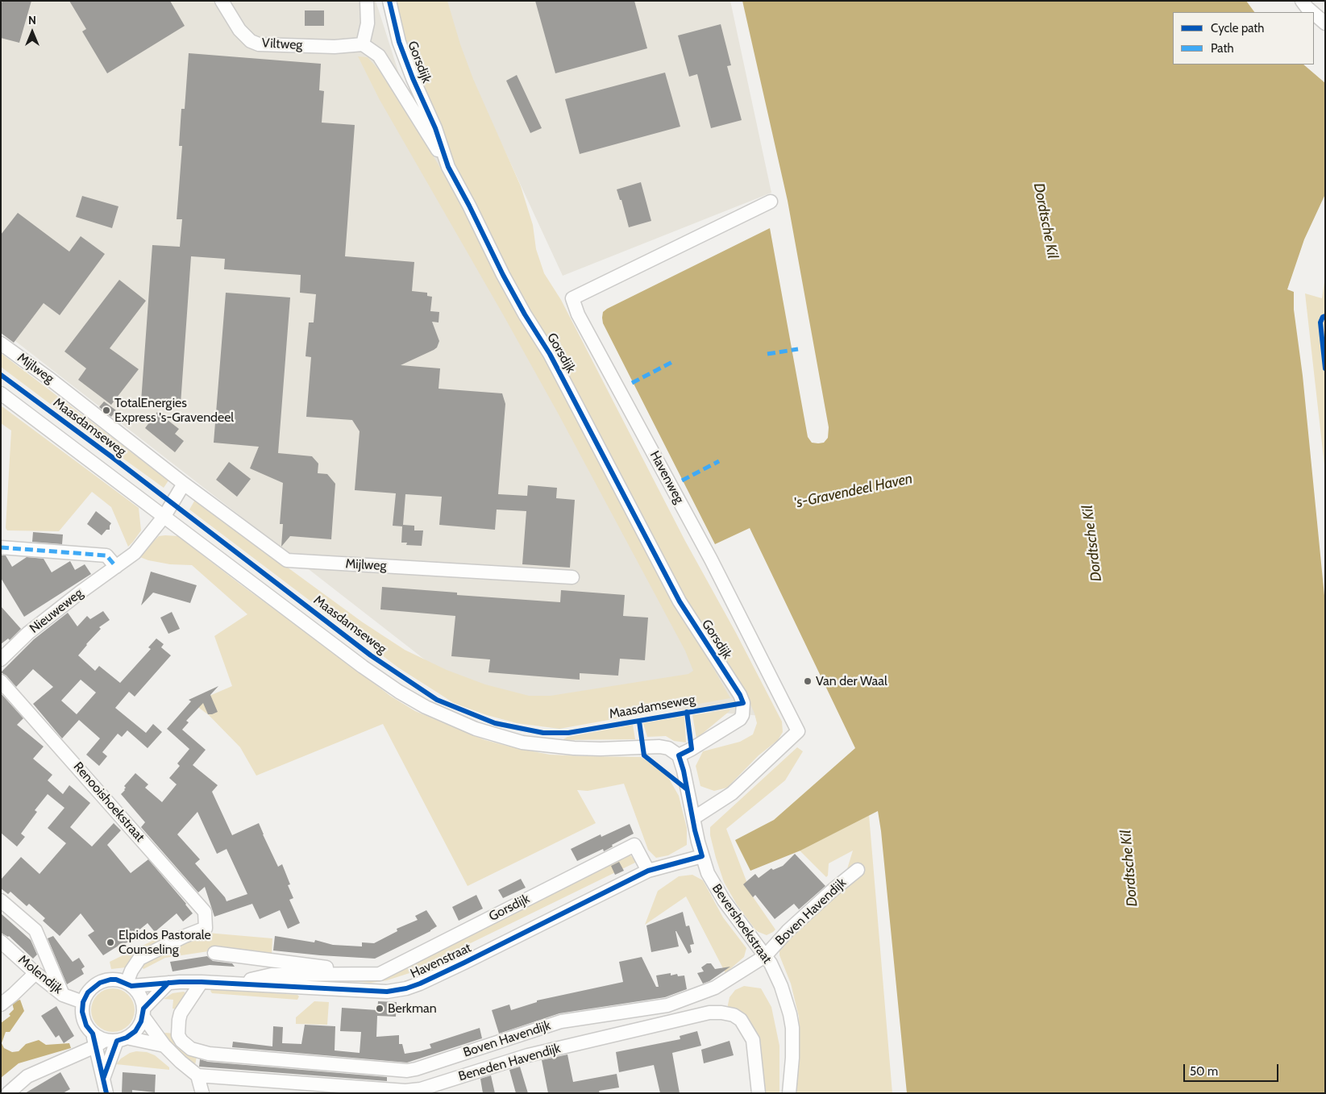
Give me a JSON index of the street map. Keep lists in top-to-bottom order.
{
  "streets": {
    "street": [
      "Viltweg",
      "Gorsdijk",
      "Mijlweg",
      "Maasdamseweg",
      "Havenweg",
      "Nieuweweg",
      "Renooishoekstraat",
      "Boven Havendijk",
      "Bevershoekstraat",
      "Havenstraat",
      "Molendijk",
      "Beneden Havendijk"
    ]
  },
  "crossings": [
    ["Viltweg", "Gorsdijk"],
    ["Gorsdijk", "Maasdamseweg"],
    ["Gorsdijk", "Bevershoekstraat"],
    ["Gorsdijk", "Havenstraat"],
    ["Maasdamseweg", "Nieuweweg"],
    ["Maasdamseweg", "Bevershoekstraat"],
    ["Havenweg", "Bevershoekstraat"],
    ["Renooishoekstraat", "Havenstraat"],
    ["Renooishoekstraat", "Molendijk"],
    ["Boven Havendijk", "Bevershoekstraat"],
    ["Boven Havendijk", "Havenstraat"],
    ["Bevershoekstraat", "Havenstraat"],
    ["Havenstraat", "Molendijk"]
  ],
  "water": ["Dordtsche Kil", "'s-Gravendeel Haven"],
  "places": [
    "TotalEnergies Express 's-Gravendeel",
    "Van der Waal",
    "Elpidos Pastorale Counseling",
    "Berkman"
  ],
  "legend": ["Cycle path", "Path"],
  "scale_bar": "50 m",
  "north": "top"
}
